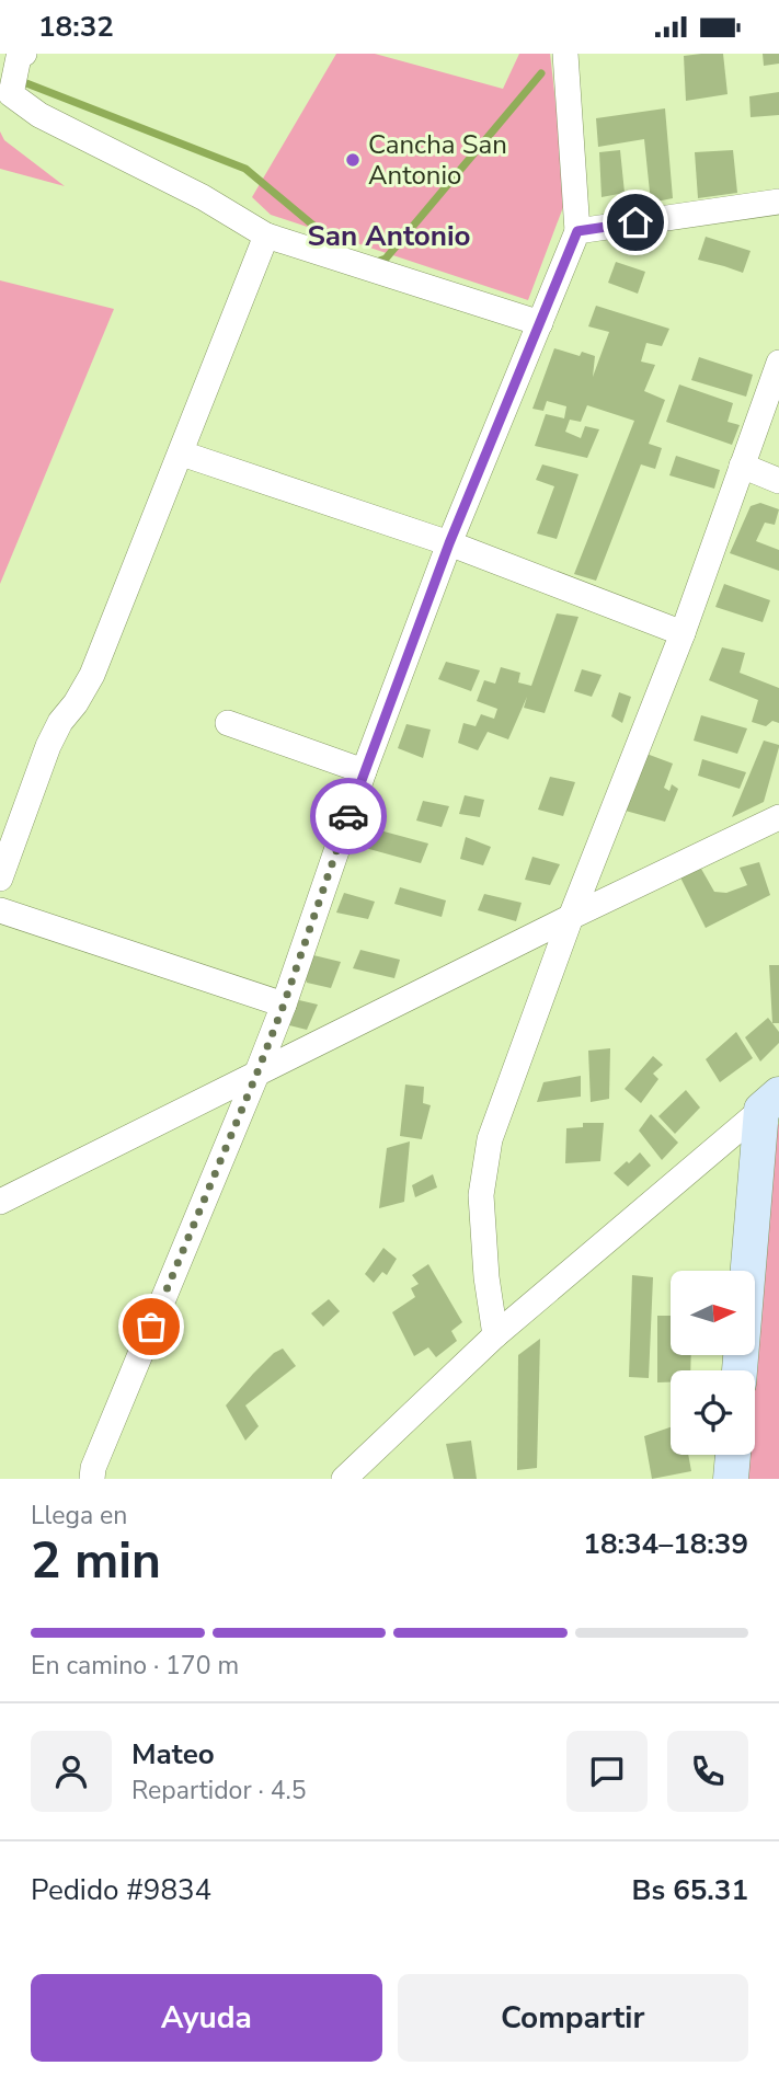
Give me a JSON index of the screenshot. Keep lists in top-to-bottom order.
{
  "districts": ["San Antonio"],
  "places": ["Cancha San Antonio"],
  "north": "right",
  "page": {
    "status": "18:32",
    "heading": ["2 min", "Llega en", "18:34–18:39"],
    "panel": [
      "Mateo",
      "Repartidor · 4.5",
      "Pedido #9834",
      "Bs 65.31"
    ],
    "bar": "En camino · 170 m",
    "buttons": ["Ayuda", "Compartir"]
  }
}
